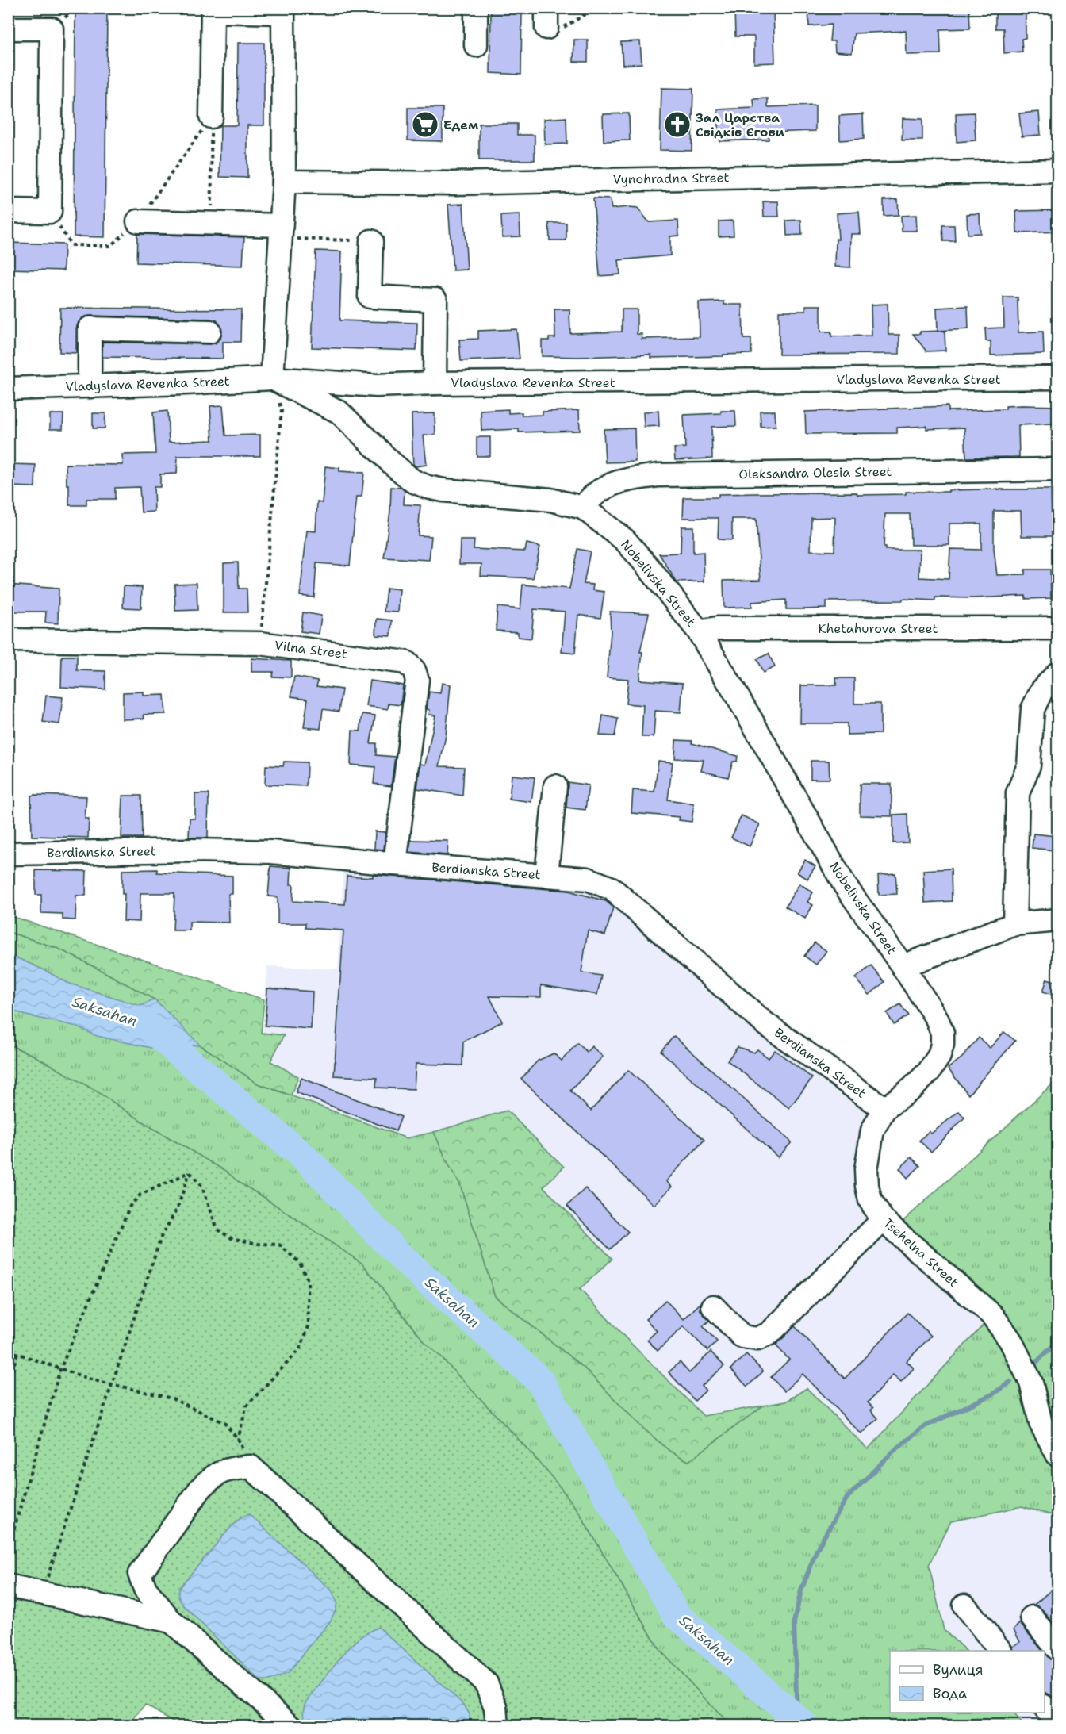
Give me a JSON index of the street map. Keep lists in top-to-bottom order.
{
  "streets": {
    "street": [
      "Vynohradna Street",
      "Vladyslava Revenka Street",
      "Oleksandra Olesia Street",
      "Nobelivska Street",
      "Khetahurova Street",
      "Vilna Street",
      "Berdianska Street",
      "Tsehelna Street"
    ]
  },
  "crossings": [
    ["Vladyslava Revenka Street", "Nobelivska Street"],
    ["Oleksandra Olesia Street", "Nobelivska Street"],
    ["Nobelivska Street", "Khetahurova Street"],
    ["Nobelivska Street", "Tsehelna Street"],
    ["Vilna Street", "Berdianska Street"],
    ["Berdianska Street", "Tsehelna Street"]
  ],
  "water": ["Saksahan"],
  "places": {
    "supermarket": ["Едем"],
    "church": ["Зал Царства Свідків Єгови"]
  },
  "legend": ["Вулиця", "Вода"]
}
